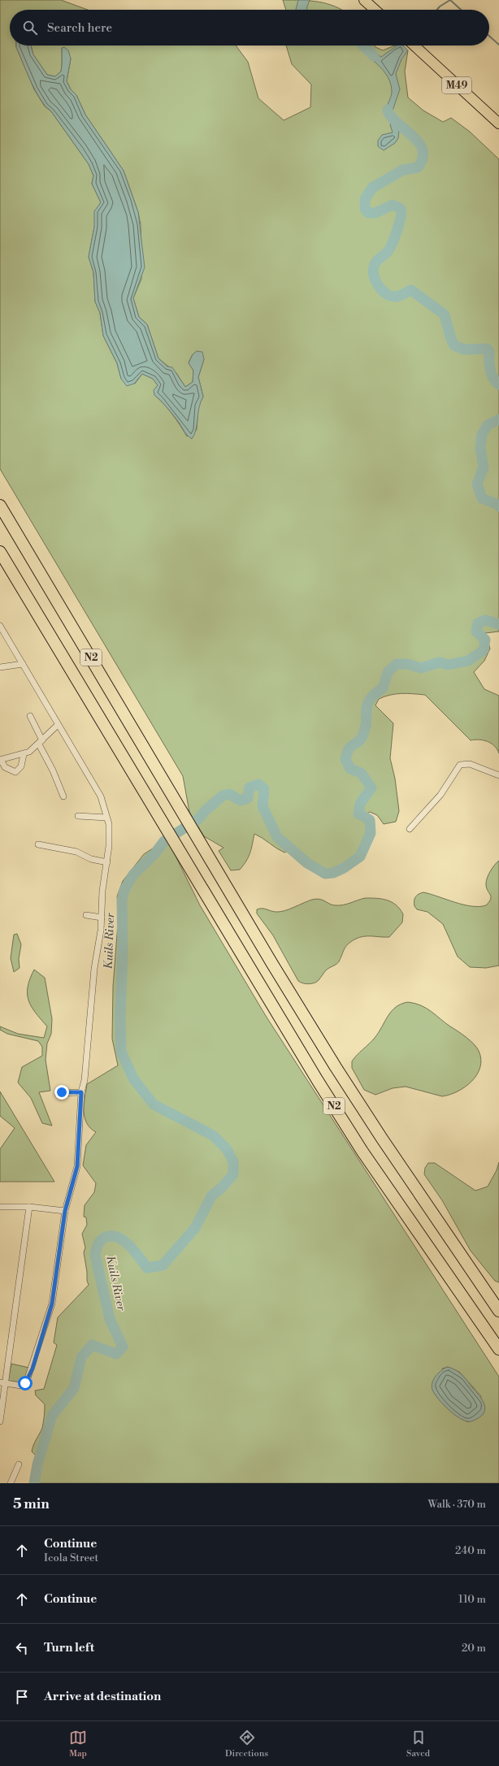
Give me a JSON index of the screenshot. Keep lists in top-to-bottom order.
{
  "streets": {
    "highway": ["N2"],
    "main road": ["M49"]
  },
  "water": ["Kuils River"],
  "page": {
    "search": "Search here",
    "heading": ["5 min", "Walk · 370 m"],
    "list": [
      ["Continue", "Icola Street", "240 m"],
      ["Continue", "110 m"],
      ["Turn left", "20 m"],
      "Arrive at destination"
    ],
    "nav": ["Map", "Directions", "Saved"]
  }
}
